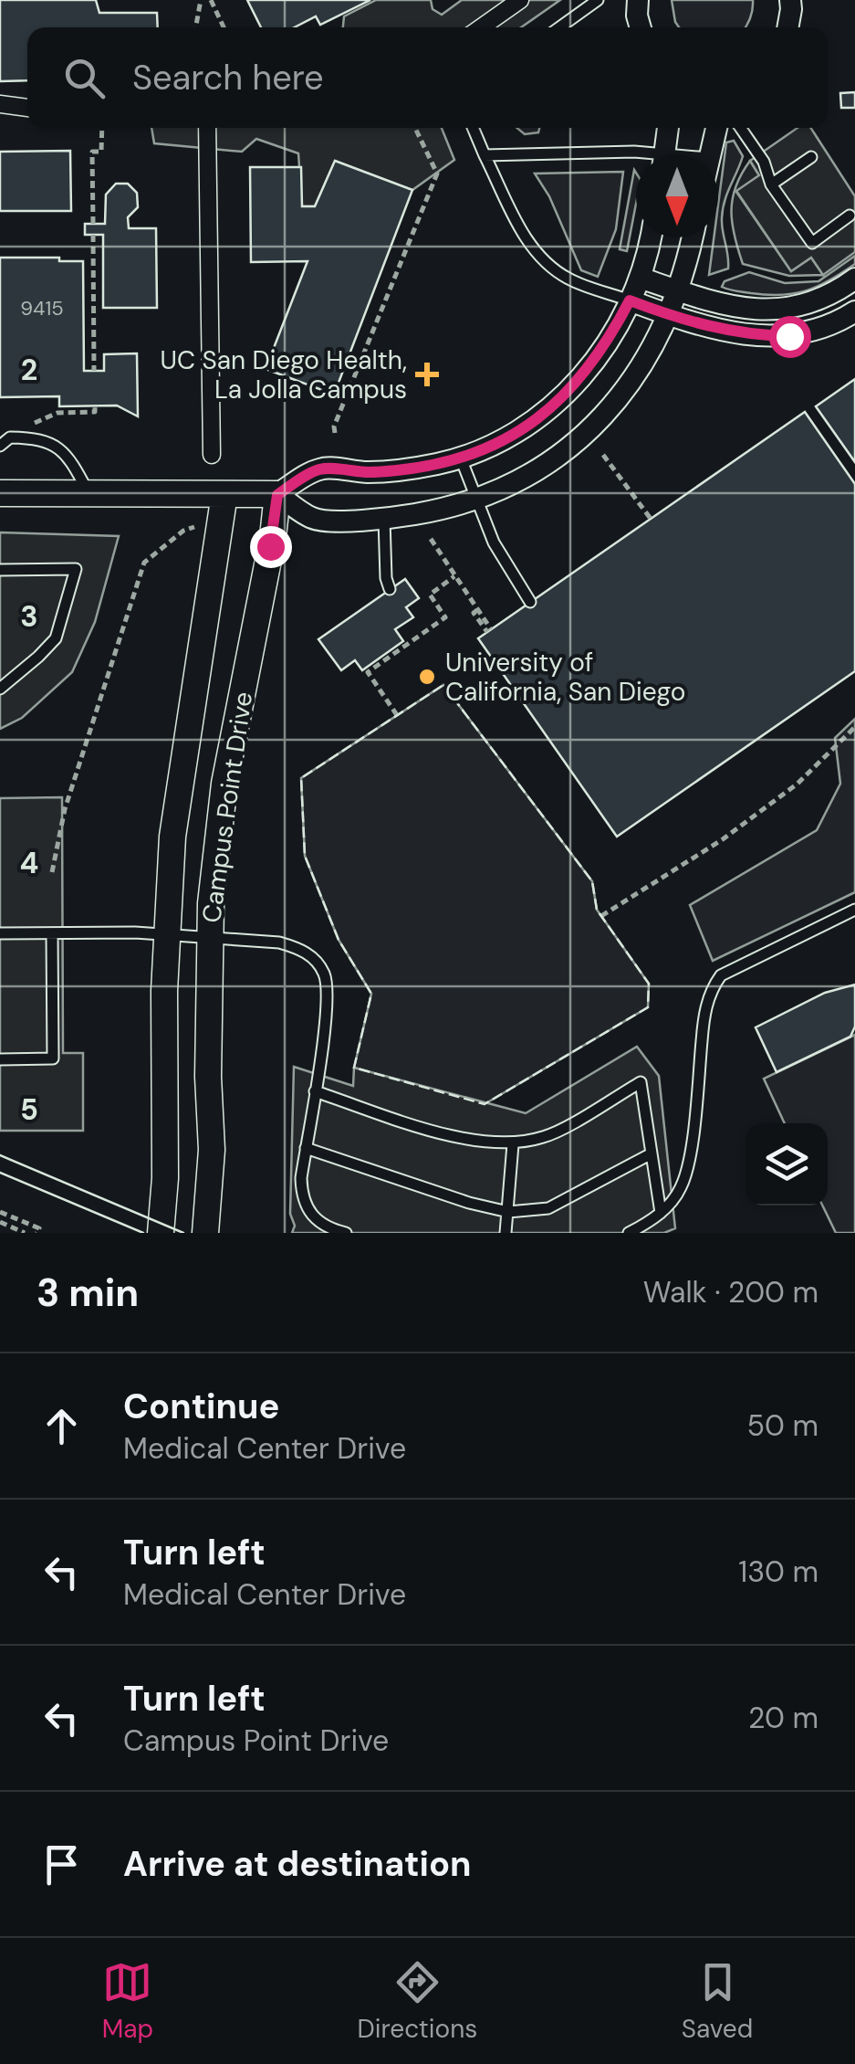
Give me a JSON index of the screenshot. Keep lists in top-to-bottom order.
{
  "streets": {
    "street": ["Campus Point Drive"]
  },
  "places": {
    "health": ["UC San Diego Health, La Jolla Campus"],
    "other": ["University of California, San Diego"]
  },
  "house_numbers": ["9415"],
  "north": "bottom",
  "page": {
    "search": "Search here",
    "heading": ["3 min", "Walk · 200 m"],
    "list": [
      ["Continue", "Medical Center Drive", "50 m"],
      ["Turn left", "Medical Center Drive", "130 m"],
      ["Turn left", "Campus Point Drive", "20 m"],
      "Arrive at destination"
    ],
    "nav": ["Map", "Directions", "Saved"]
  },
  "grid": {
    "rows": [
      "2",
      "3",
      "4",
      "5"
    ]
  }
}
